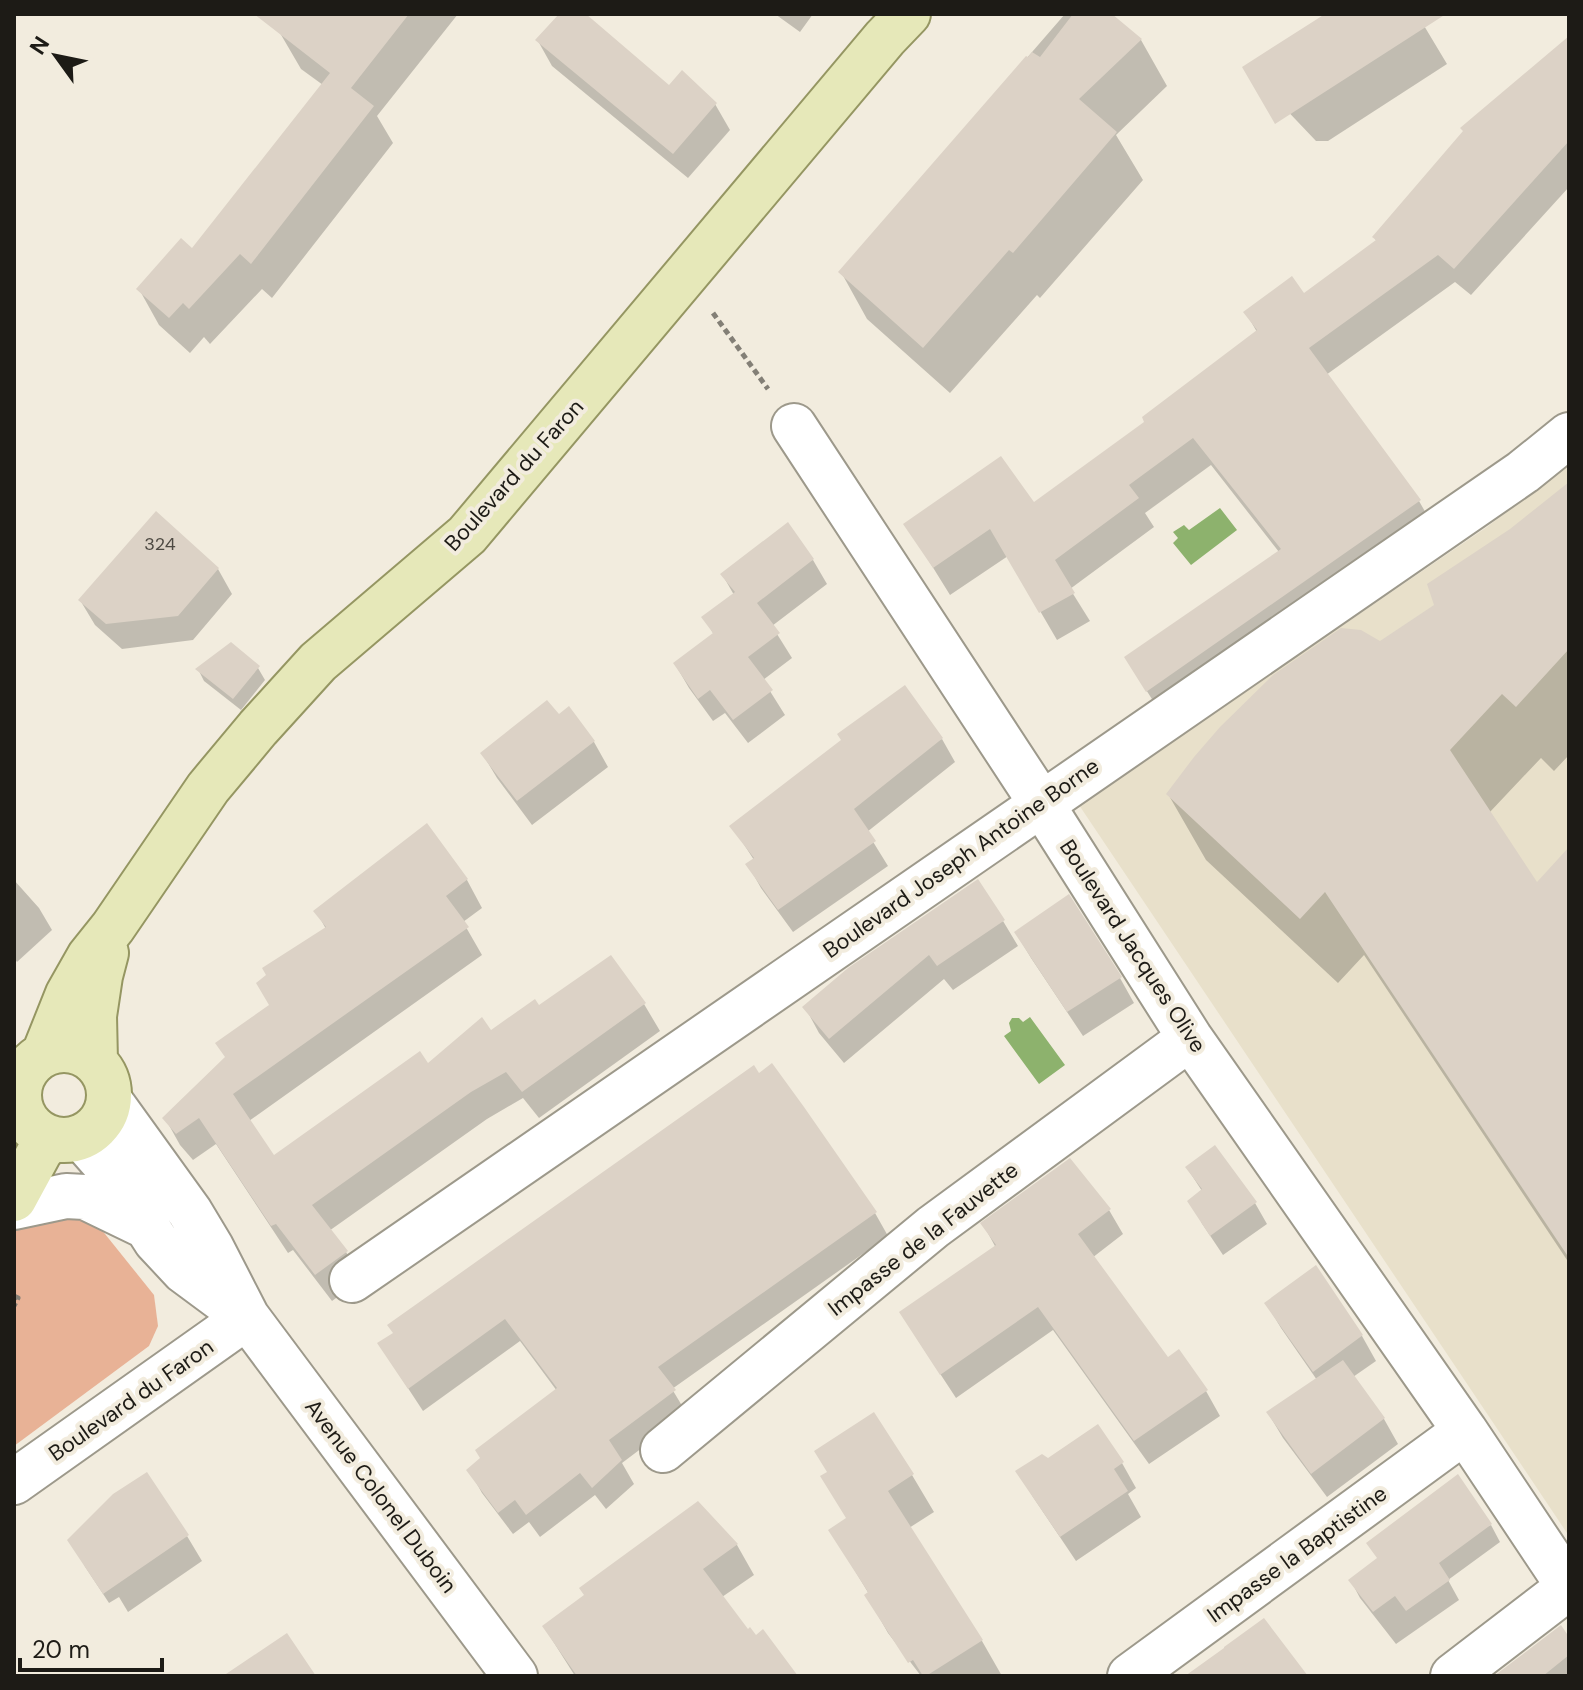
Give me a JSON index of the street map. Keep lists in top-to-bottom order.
{
  "streets": {
    "main road": ["Boulevard du Faron"],
    "street": [
      "Boulevard Joseph Antoine Borne",
      "Boulevard Jacques Olive",
      "Impasse de la Fauvette",
      "Avenue Colonel Duboin",
      "Impasse la Baptistine"
    ]
  },
  "crossings": [
    ["Boulevard du Faron", "Avenue Colonel Duboin"],
    ["Boulevard Joseph Antoine Borne", "Boulevard Jacques Olive"],
    ["Boulevard Jacques Olive", "Impasse de la Fauvette"],
    ["Boulevard Jacques Olive", "Impasse la Baptistine"]
  ],
  "house_numbers": ["324"],
  "scale_bar": "20 m",
  "north": "top left"
}
